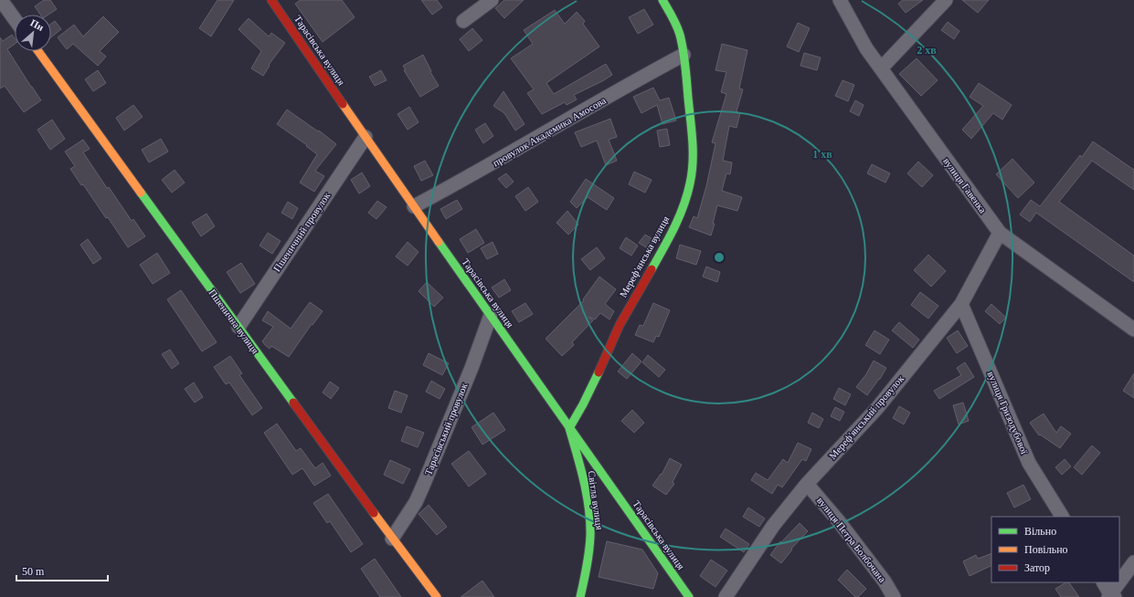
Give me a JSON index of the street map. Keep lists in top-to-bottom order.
{
  "streets": {
    "street": [
      "Тарасівська вулиця",
      "провулок Академика Амосова",
      "вулиця Гавенка",
      "Пшеничний провулок",
      "Мереф'янська вулиця",
      "Пшенична вулиця",
      "вулиця Гризодубової",
      "Мереф'янський провулок",
      "Тарасівський провулок",
      "Світла вулиця",
      "вулиця Петра Болбочана"
    ]
  },
  "crossings": [
    ["Тарасівська вулиця", "провулок Академика Амосова"],
    ["Тарасівська вулиця", "Пшеничний провулок"],
    ["Тарасівська вулиця", "Мереф'янська вулиця"],
    ["Тарасівська вулиця", "Тарасівський провулок"],
    ["Тарасівська вулиця", "Світла вулиця"],
    ["провулок Академика Амосова", "Мереф'янська вулиця"],
    ["вулиця Гавенка", "Мереф'янський провулок"],
    ["Пшеничний провулок", "Пшенична вулиця"],
    ["Мереф'янська вулиця", "Світла вулиця"],
    ["Пшенична вулиця", "Тарасівський провулок"],
    ["вулиця Гризодубової", "Мереф'янський провулок"],
    ["Мереф'янський провулок", "вулиця Петра Болбочана"]
  ],
  "legend": ["Вільно", "Повільно", "Затор"],
  "scale_bar": "50 m",
  "north": "top right",
  "rings": ["2 хв", "1 хв"]
}
